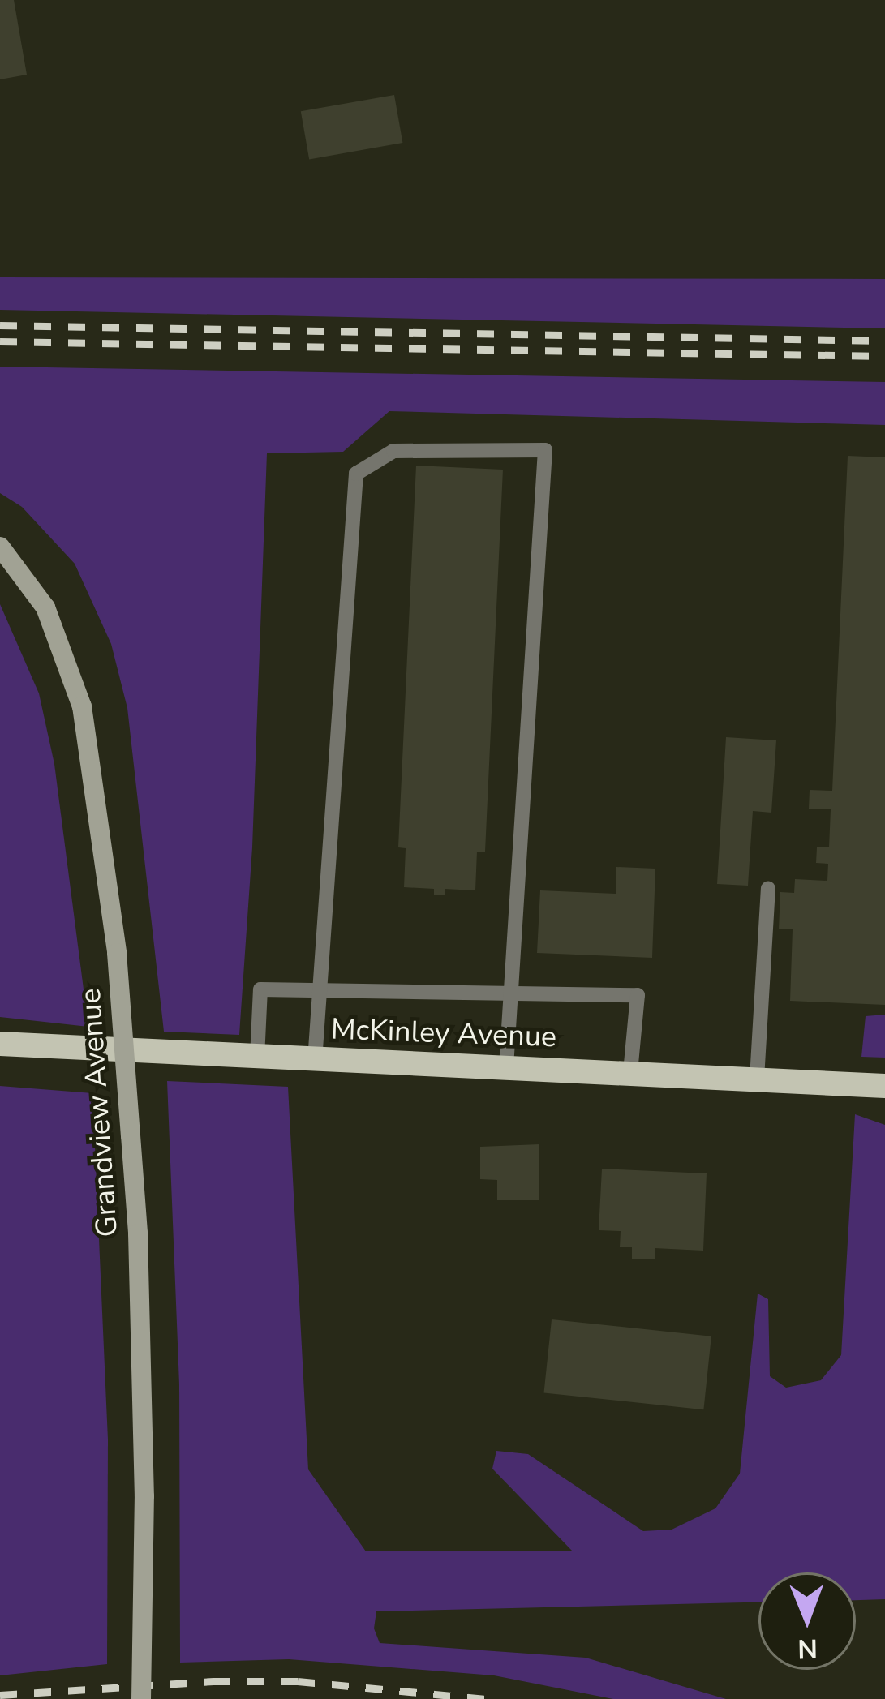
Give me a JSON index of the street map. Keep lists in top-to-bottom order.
{
  "streets": {
    "main road": ["McKinley Avenue", "Grandview Avenue"]
  },
  "north": "bottom"
}
